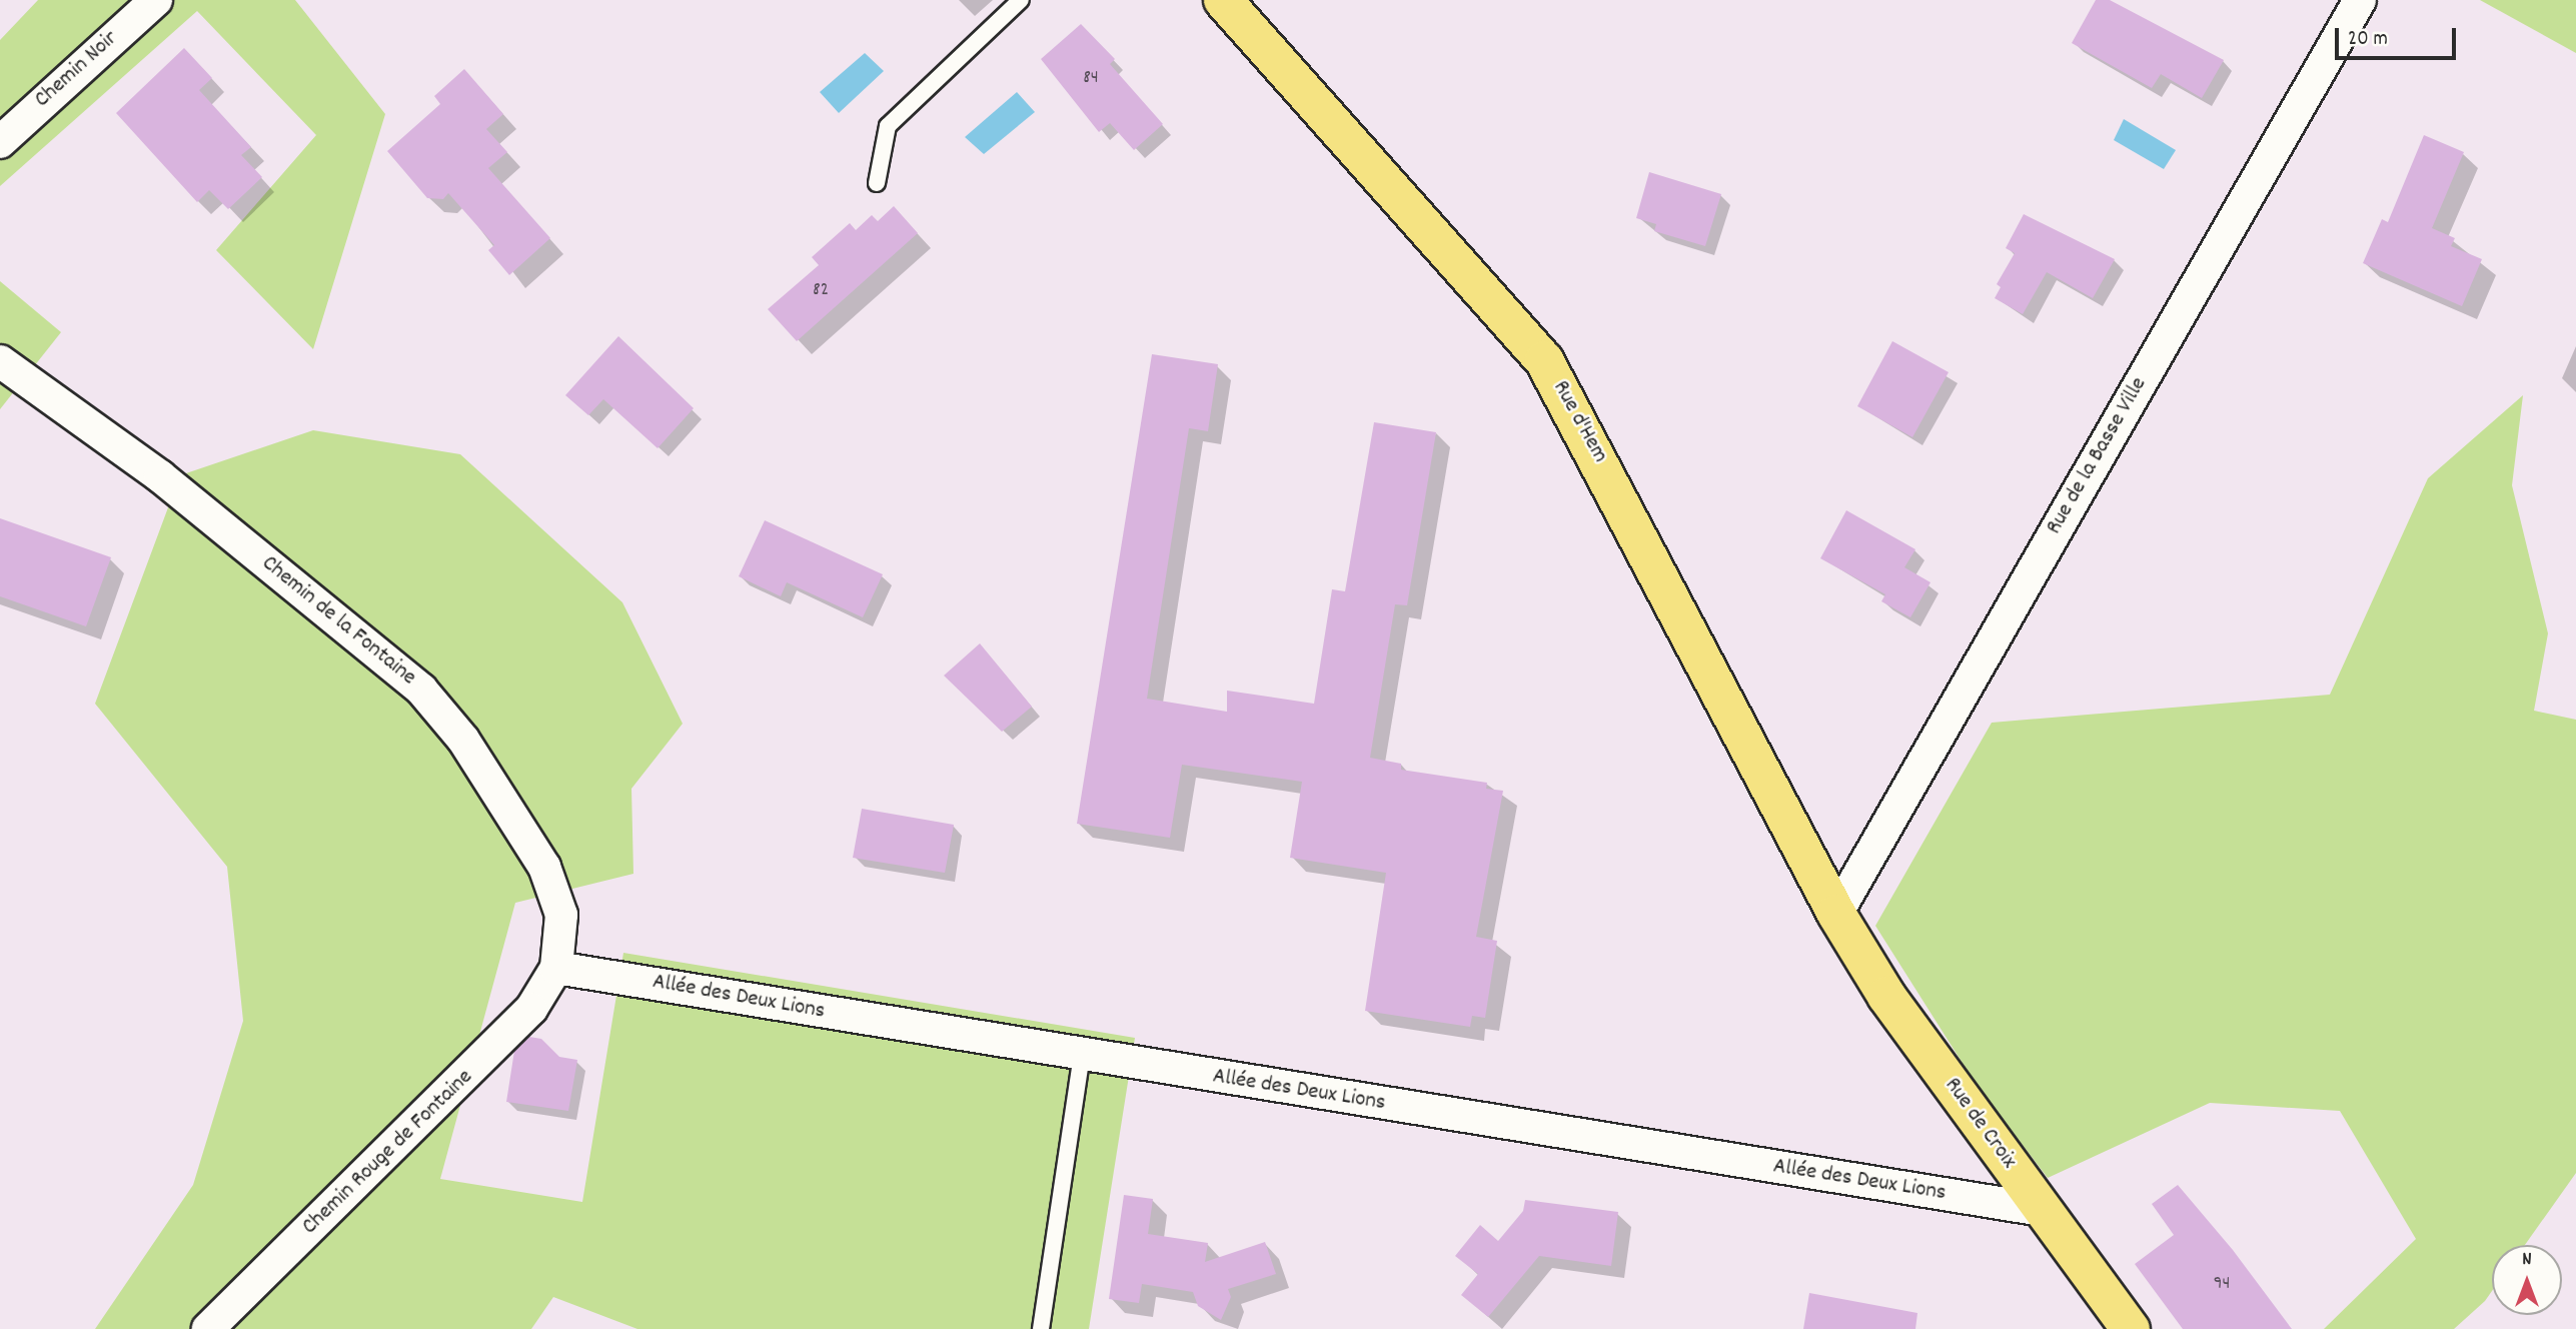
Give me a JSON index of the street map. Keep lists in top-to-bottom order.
{
  "streets": {
    "main road": ["Rue d'Hem", "Rue de Croix"],
    "street": [
      "Chemin Noir",
      "Rue de la Basse Ville",
      "Chemin de la Fontaine",
      "Allée des Deux Lions",
      "Chemin Rouge de Fontaine"
    ]
  },
  "crossings": [
    ["Rue d'Hem", "Rue de la Basse Ville"],
    ["Rue d'Hem", "Rue de Croix"],
    ["Rue de la Basse Ville", "Rue de Croix"],
    ["Chemin de la Fontaine", "Allée des Deux Lions"],
    ["Chemin de la Fontaine", "Chemin Rouge de Fontaine"],
    ["Allée des Deux Lions", "Rue de Croix"],
    ["Allée des Deux Lions", "Chemin Rouge de Fontaine"]
  ],
  "house_numbers": ["84", "82", "94"],
  "scale_bar": "20 m",
  "north": "top"
}
